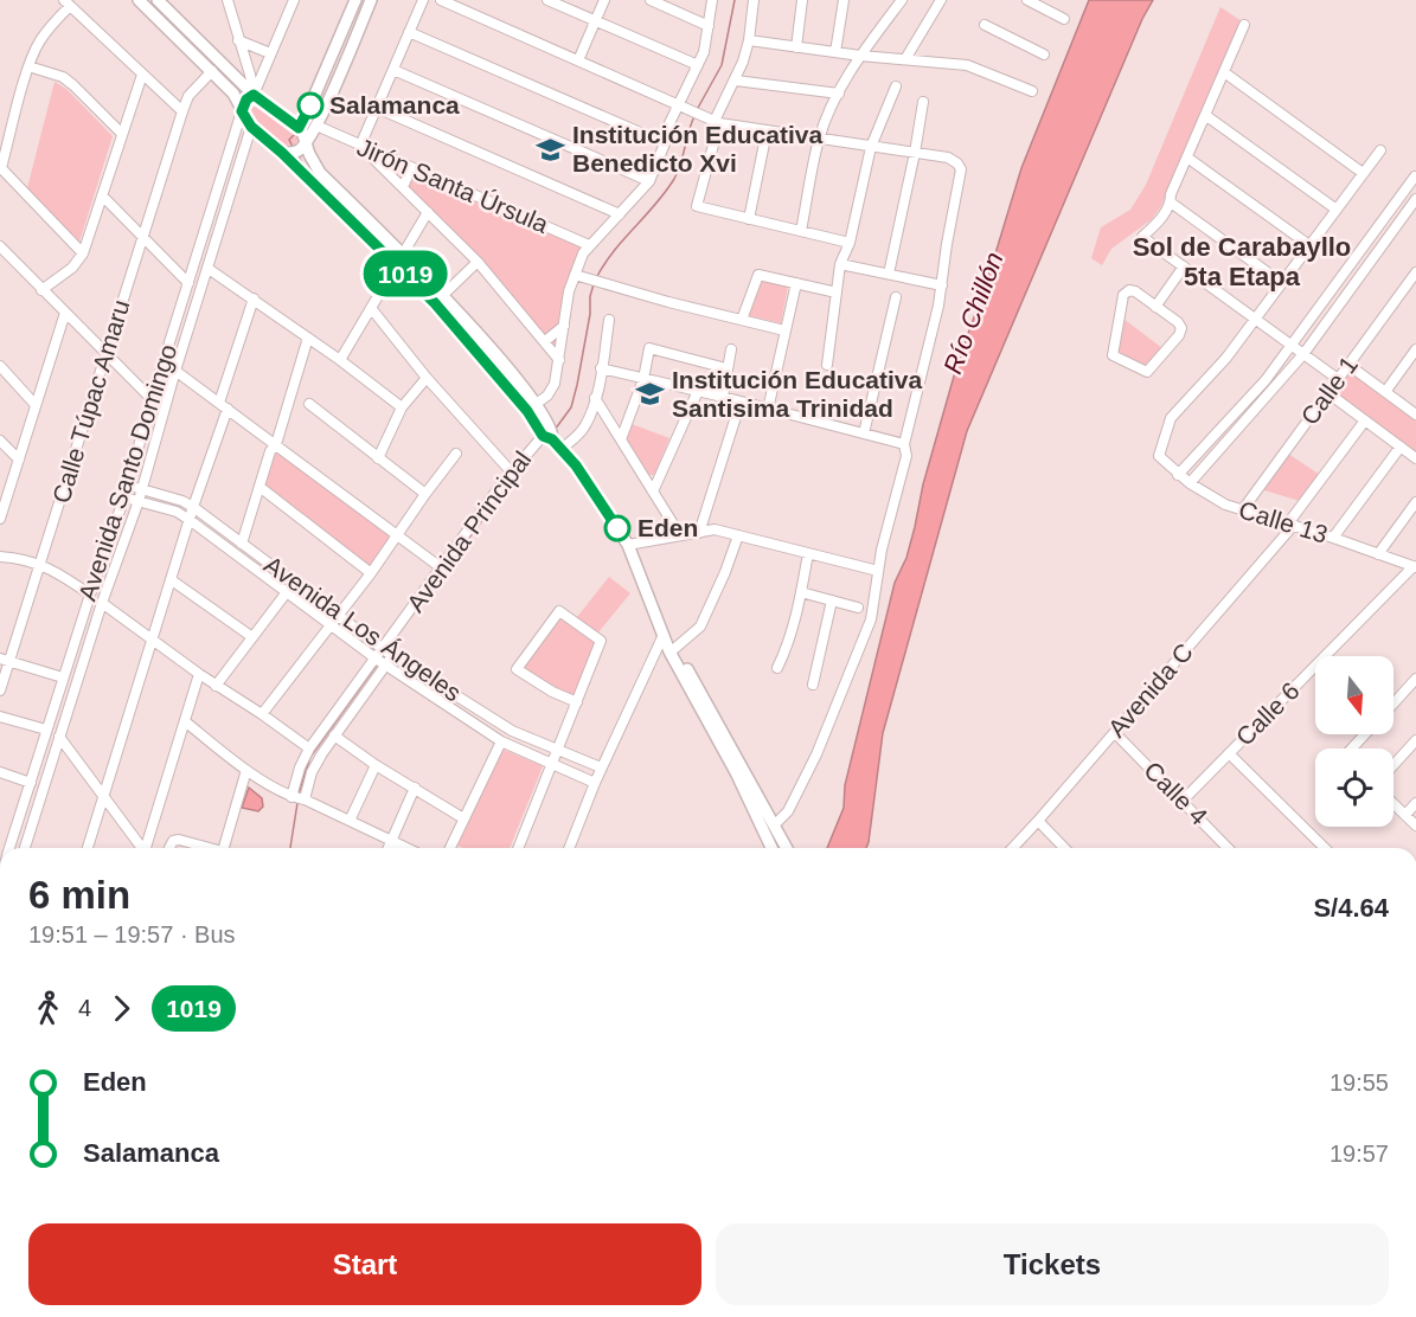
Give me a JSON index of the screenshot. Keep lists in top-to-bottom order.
{
  "streets": {
    "main road": ["Avenida Santo Domingo"],
    "street": [
      "Jirón Santa Úrsula",
      "Calle 1",
      "Calle Túpac Amaru",
      "Calle 13",
      "Avenida Principal",
      "Avenida Los Ángeles",
      "Avenida C",
      "Calle 6",
      "Calle 4"
    ]
  },
  "crossings": [
    ["Calle 1", "Calle 13"],
    ["Avenida Santo Domingo", "Avenida Los Ángeles"],
    ["Calle 13", "Avenida C"],
    ["Calle 13", "Calle 6"],
    ["Avenida Principal", "Avenida Los Ángeles"],
    ["Avenida C", "Calle 4"],
    ["Calle 6", "Calle 4"]
  ],
  "districts": ["Sol de Carabayllo 5ta Etapa"],
  "water": ["Río Chillón"],
  "places": {
    "other": ["Salamanca", "Eden"],
    "school or university": ["Institución Educativa Benedicto Xvi", "Institución Educativa Santisima Trinidad"]
  },
  "lines": ["bus line 1019"],
  "north": "bottom",
  "page": {
    "on_map": "1019",
    "heading": ["6 min", "19:51 – 19:57 · Bus", "S/4.64"],
    "legs": ["4", "1019"],
    "list": [
      {
        "name": "Eden",
        "value": "19:55"
      },
      {
        "name": "Salamanca",
        "value": "19:57"
      }
    ],
    "buttons": ["Start", "Tickets"]
  }
}
